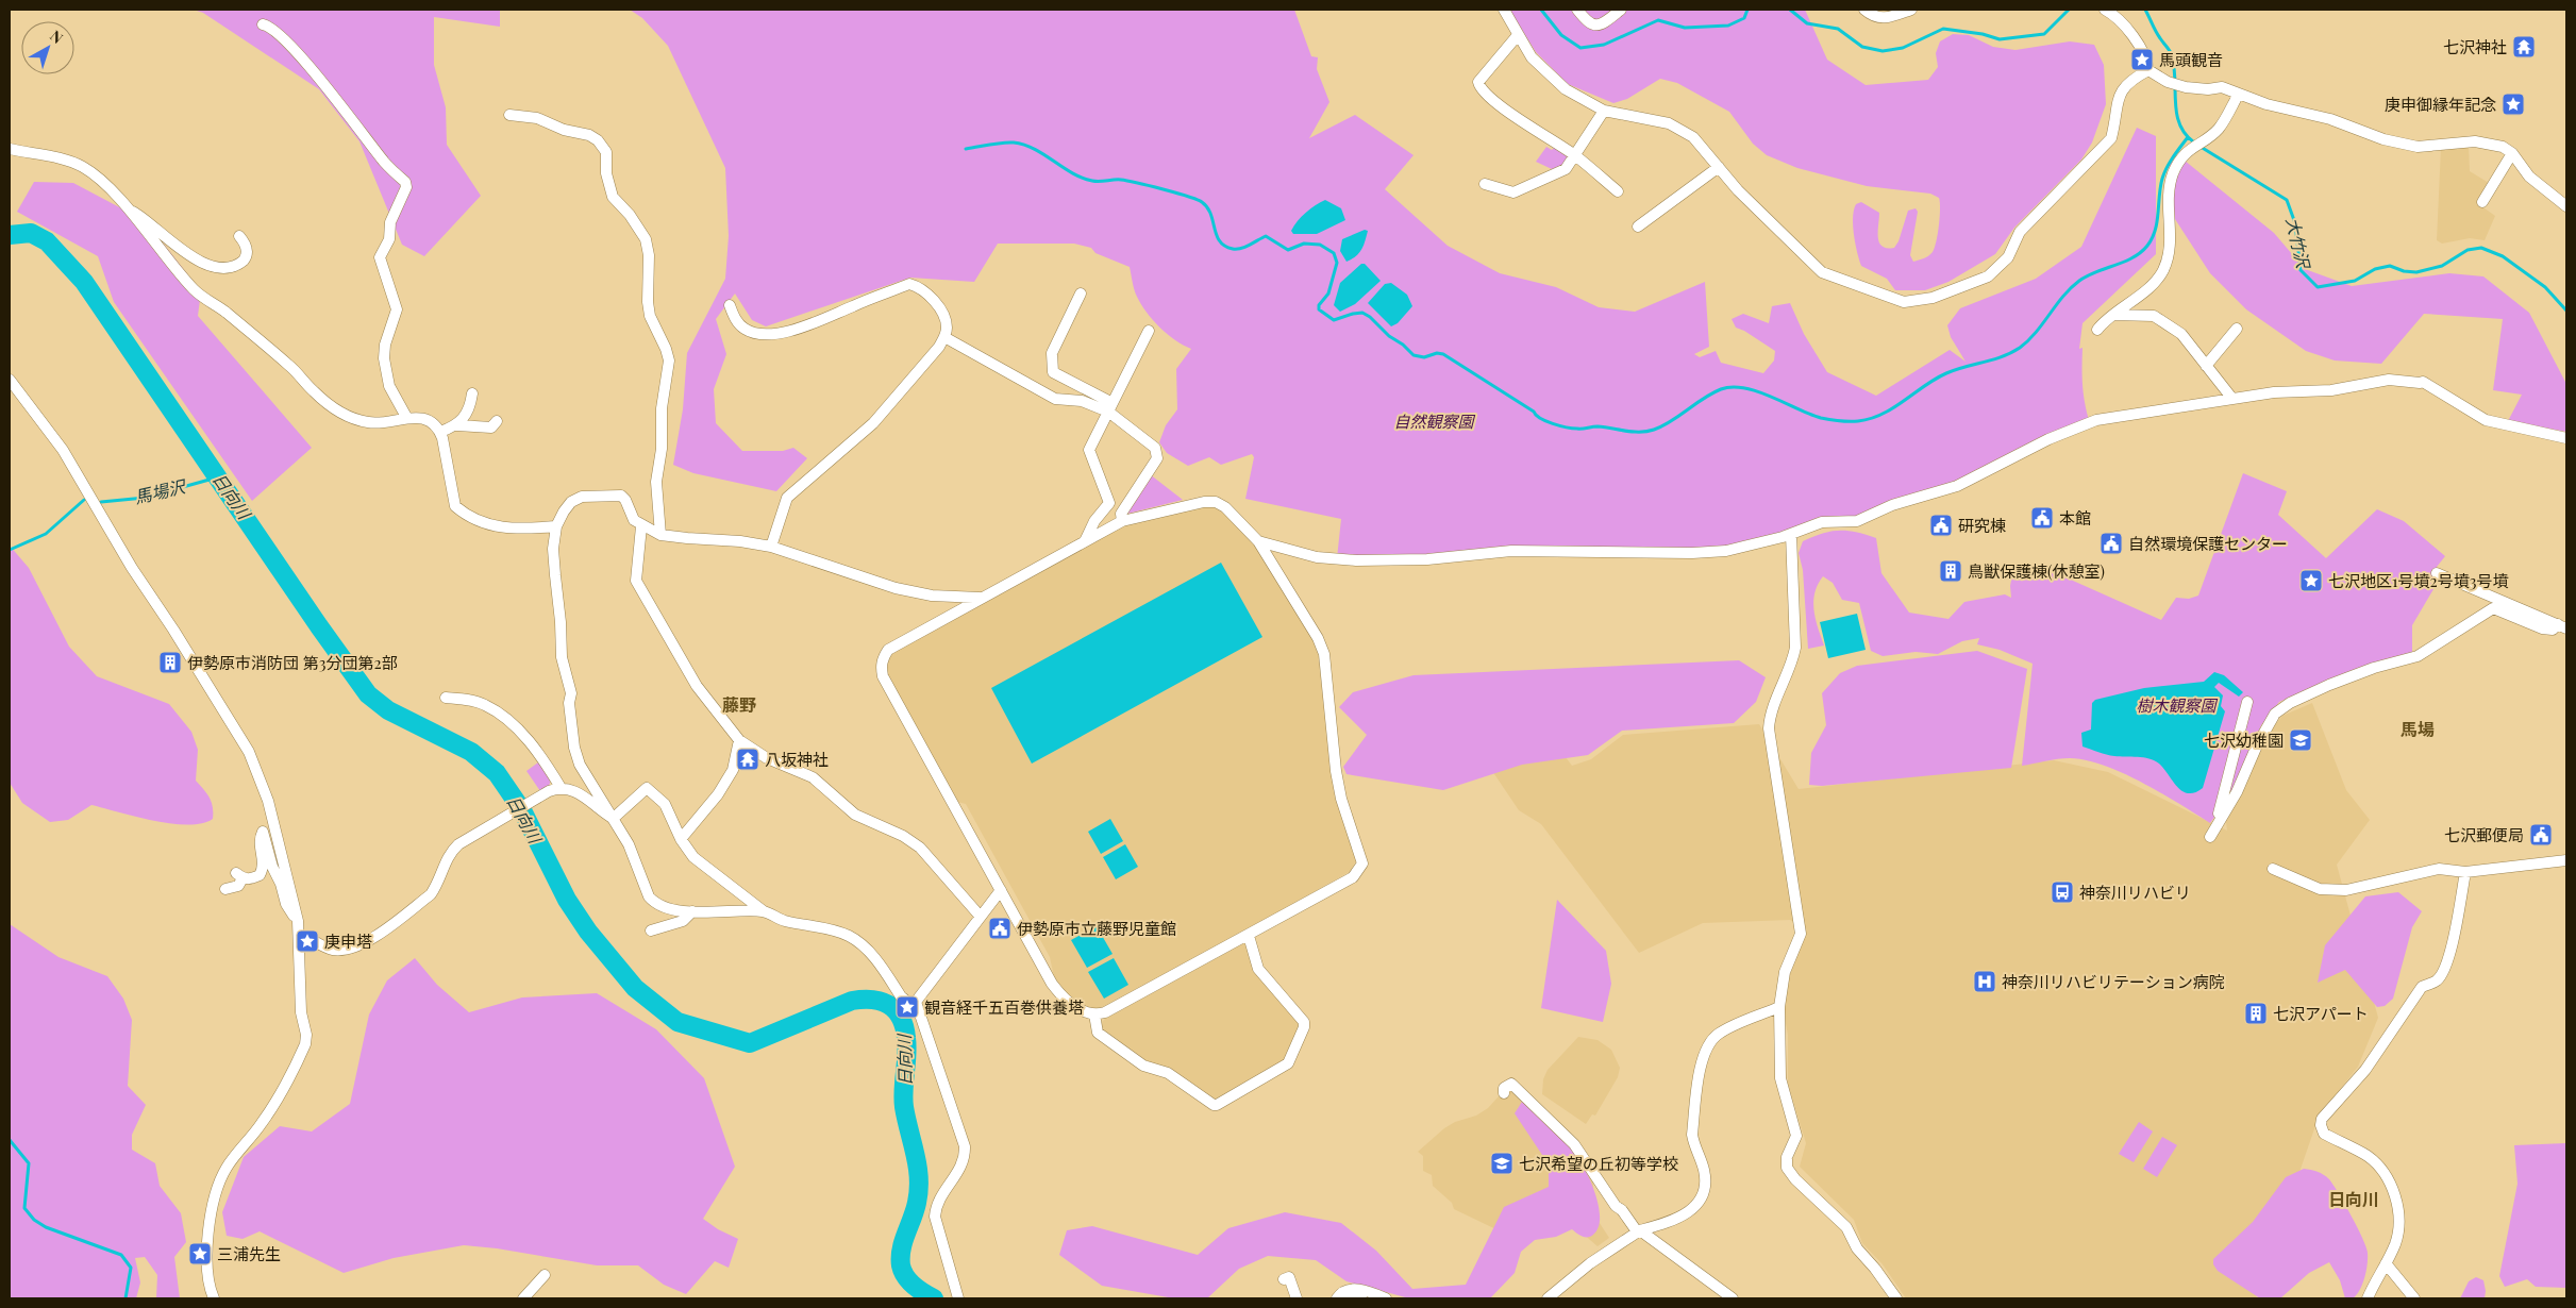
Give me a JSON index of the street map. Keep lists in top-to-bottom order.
{
  "districts": ["藤野", "馬場", "日向川"],
  "water": ["大竹沢", "馬場沢", "日向川"],
  "parks": ["自然観察園", "樹木観察園"],
  "places": {
    "temple": ["七沢神社", "八坂神社"],
    "place": [
      "馬頭観音",
      "庚申御縁年記念",
      "七沢地区1号墳2号墳3号墳",
      "庚申塔",
      "観音経千五百巻供養塔",
      "三浦先生"
    ],
    "public building": [
      "本館",
      "研究棟",
      "自然環境保護センター",
      "七沢郵便局",
      "伊勢原市立藤野児童館"
    ],
    "building": ["鳥獣保護棟(休憩室)", "伊勢原市消防団 第3分団第2部", "七沢アパート"],
    "school or university": ["七沢幼稚園", "七沢希望の丘初等学校"],
    "bus stop": ["神奈川リハビリ"],
    "hospital": ["神奈川リハビリテーション病院"]
  },
  "north": "top right"
}
